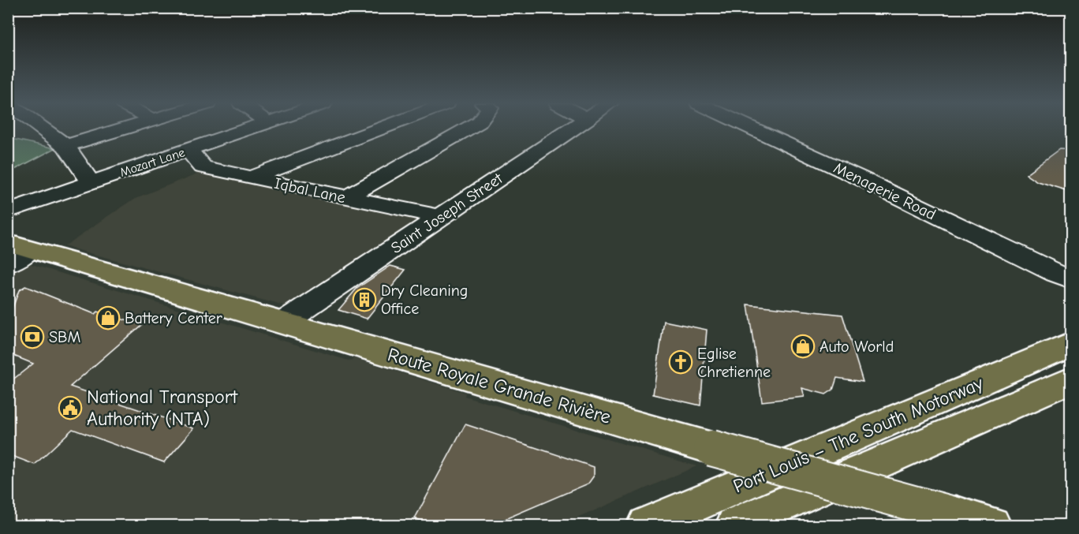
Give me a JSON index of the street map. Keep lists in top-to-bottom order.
{
  "streets": {
    "main road": ["Route Royale Grande Rivière", "Port Louis – The South Motorway"],
    "street": [
      "Mozart Lane",
      "Iqbal Lane",
      "Menagerie Road",
      "Saint Joseph Street"
    ]
  },
  "crossings": [
    ["Mozart Lane", "Iqbal Lane"],
    ["Iqbal Lane", "Saint Joseph Street"],
    ["Saint Joseph Street", "Route Royale Grande Rivière"]
  ],
  "places": {
    "building": ["Dry Cleaning Office"],
    "shop": ["Battery Center", "Auto World"],
    "bank": ["SBM"],
    "church": ["Eglise Chretienne"],
    "public building": ["National Transport Authority (NTA)"]
  }
}
